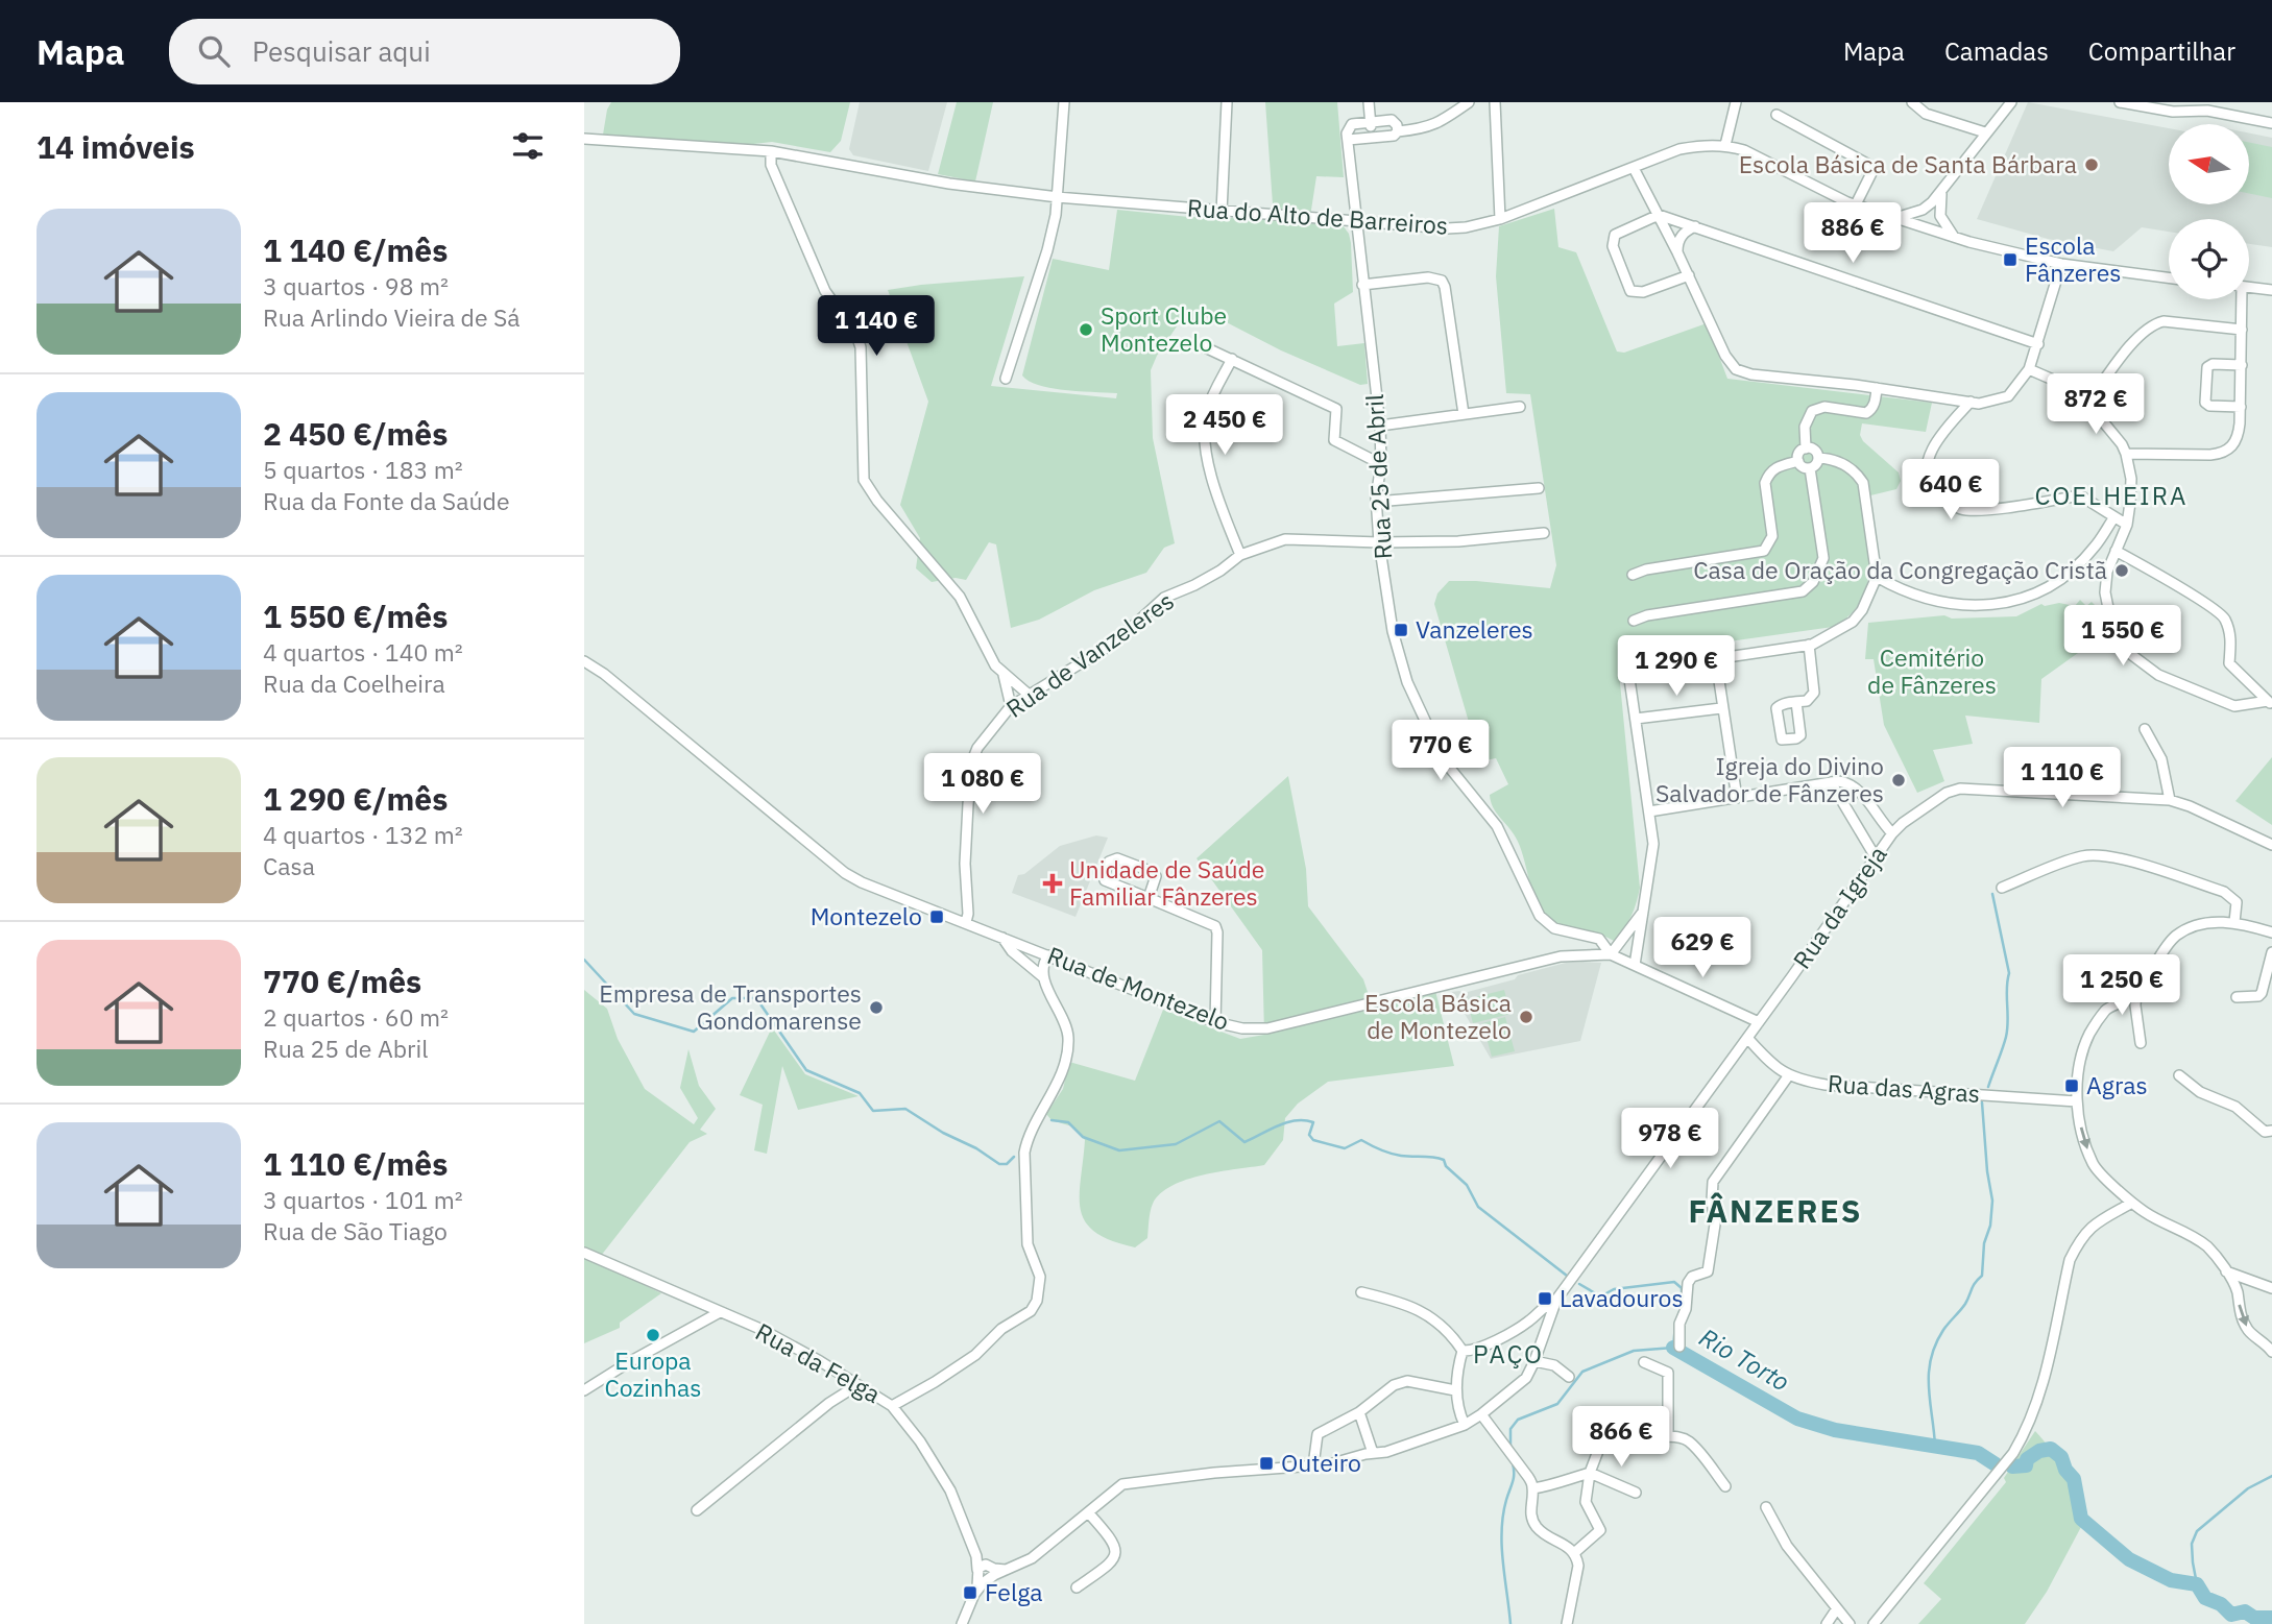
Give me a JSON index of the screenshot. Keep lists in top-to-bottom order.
{
  "streets": {
    "street": [
      "Rua do Alto de Barreiros",
      "Rua 25 de Abril",
      "Rua de Vanzeleres",
      "Rua da Igreja",
      "Rua de Montezelo",
      "Rua das Agras",
      "Rua da Felga"
    ]
  },
  "crossings": [
    ["Rua do Alto de Barreiros", "Rua 25 de Abril"],
    ["Rua 25 de Abril", "Rua de Vanzeleres"],
    ["Rua 25 de Abril", "Rua de Montezelo"],
    ["Rua de Vanzeleres", "Rua de Montezelo"],
    ["Rua da Igreja", "Rua de Montezelo"],
    ["Rua da Igreja", "Rua das Agras"]
  ],
  "districts": ["COELHEIRA", "FÂNZERES", "PAÇO"],
  "water": ["Rio Torto"],
  "parks": ["Cemitério de Fânzeres"],
  "places": {
    "other": [
      "Escola Básica de Santa Bárbara",
      "Sport Clube Montezelo",
      "Casa de Oração da Congregação Cristã",
      "Igreja do Divino Salvador de Fânzeres",
      "Empresa de Transportes Gondomarense",
      "Escola Básica de Montezelo",
      "Europa Cozinhas"
    ],
    "transit": [
      "Escola Fânzeres",
      "Vanzeleres",
      "Montezelo",
      "Agras",
      "Lavadouros",
      "Outeiro",
      "Felga"
    ],
    "health": ["Unidade de Saúde Familiar Fânzeres"]
  },
  "north": "left",
  "page": {
    "header": "Mapa",
    "search": "Pesquisar aqui",
    "nav": ["Mapa", "Camadas", "Compartilhar"],
    "heading": "14 imóveis",
    "list": [
      {
        "name": "1 140 €/mês",
        "note": "3 quartos · 98 m² · Rua Arlindo Vieira de Sá"
      },
      {
        "name": "2 450 €/mês",
        "note": "5 quartos · 183 m² · Rua da Fonte da Saúde"
      },
      {
        "name": "1 550 €/mês",
        "note": "4 quartos · 140 m² · Rua da Coelheira"
      },
      {
        "name": "1 290 €/mês",
        "note": "4 quartos · 132 m² · Casa"
      },
      {
        "name": "770 €/mês",
        "note": "2 quartos · 60 m² · Rua 25 de Abril"
      },
      {
        "name": "1 110 €/mês",
        "note": "3 quartos · 101 m² · Rua de São Tiago"
      }
    ],
    "price": [
      "886 €",
      "1 140 €",
      "872 €",
      "2 450 €",
      "640 €",
      "1 550 €",
      "1 290 €",
      "770 €",
      "1 110 €",
      "1 080 €",
      "629 €",
      "1 250 €",
      "978 €",
      "866 €"
    ]
  }
}
